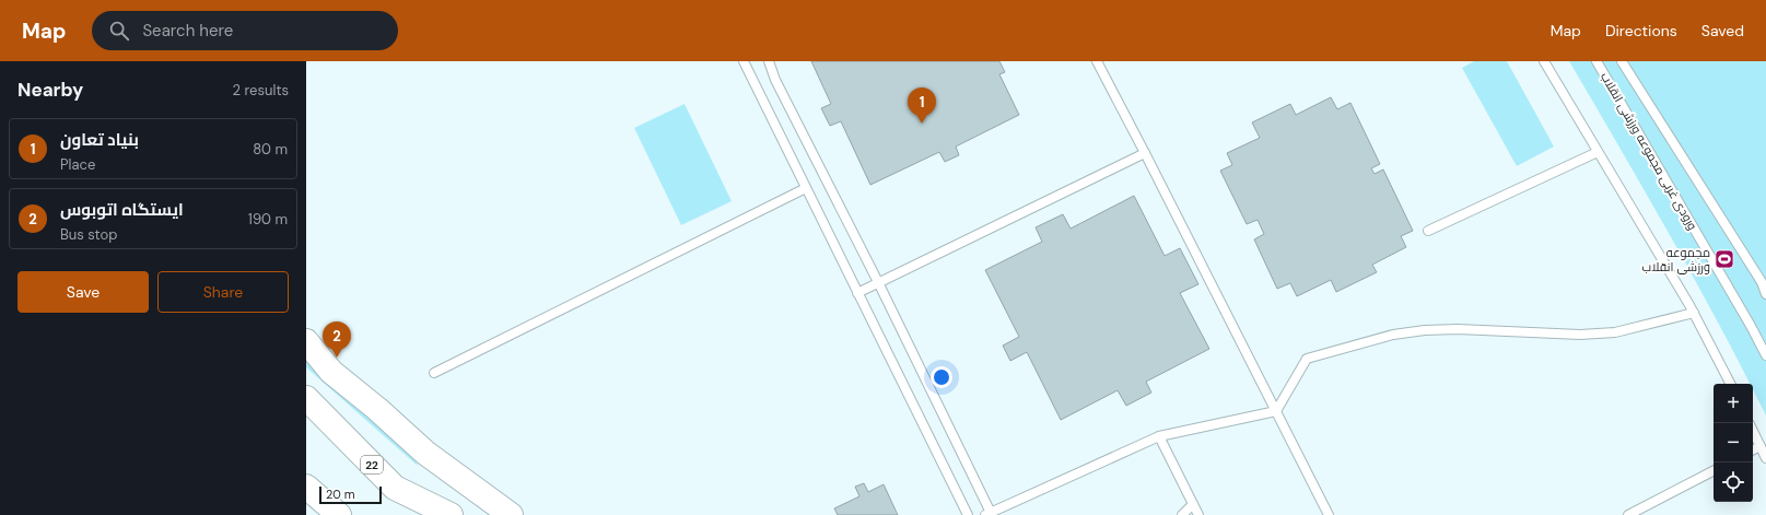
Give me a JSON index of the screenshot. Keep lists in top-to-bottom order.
{
  "streets": {
    "highway": ["22"],
    "lane": ["ورودی غربی مجموعه ورزشی انقلاب"]
  },
  "places": {
    "sports": ["مجموعه ورزشی انقلاب"]
  },
  "scale_bar": "20 m",
  "page": {
    "header": "Map",
    "search": "Search here",
    "nav": ["Map", "Directions", "Saved"],
    "heading": ["Nearby", "2 results"],
    "pins": ["1", "2"],
    "list": [
      {
        "mark": "1",
        "name": "بنیاد تعاون",
        "note": "Place",
        "value": "80 m"
      },
      {
        "mark": "2",
        "name": "ایستگاه اتوبوس",
        "note": "Bus stop",
        "value": "190 m"
      }
    ],
    "buttons": ["Save", "Share"],
    "map_buttons": ["+", "−"],
    "scale": "20 m"
  }
}
